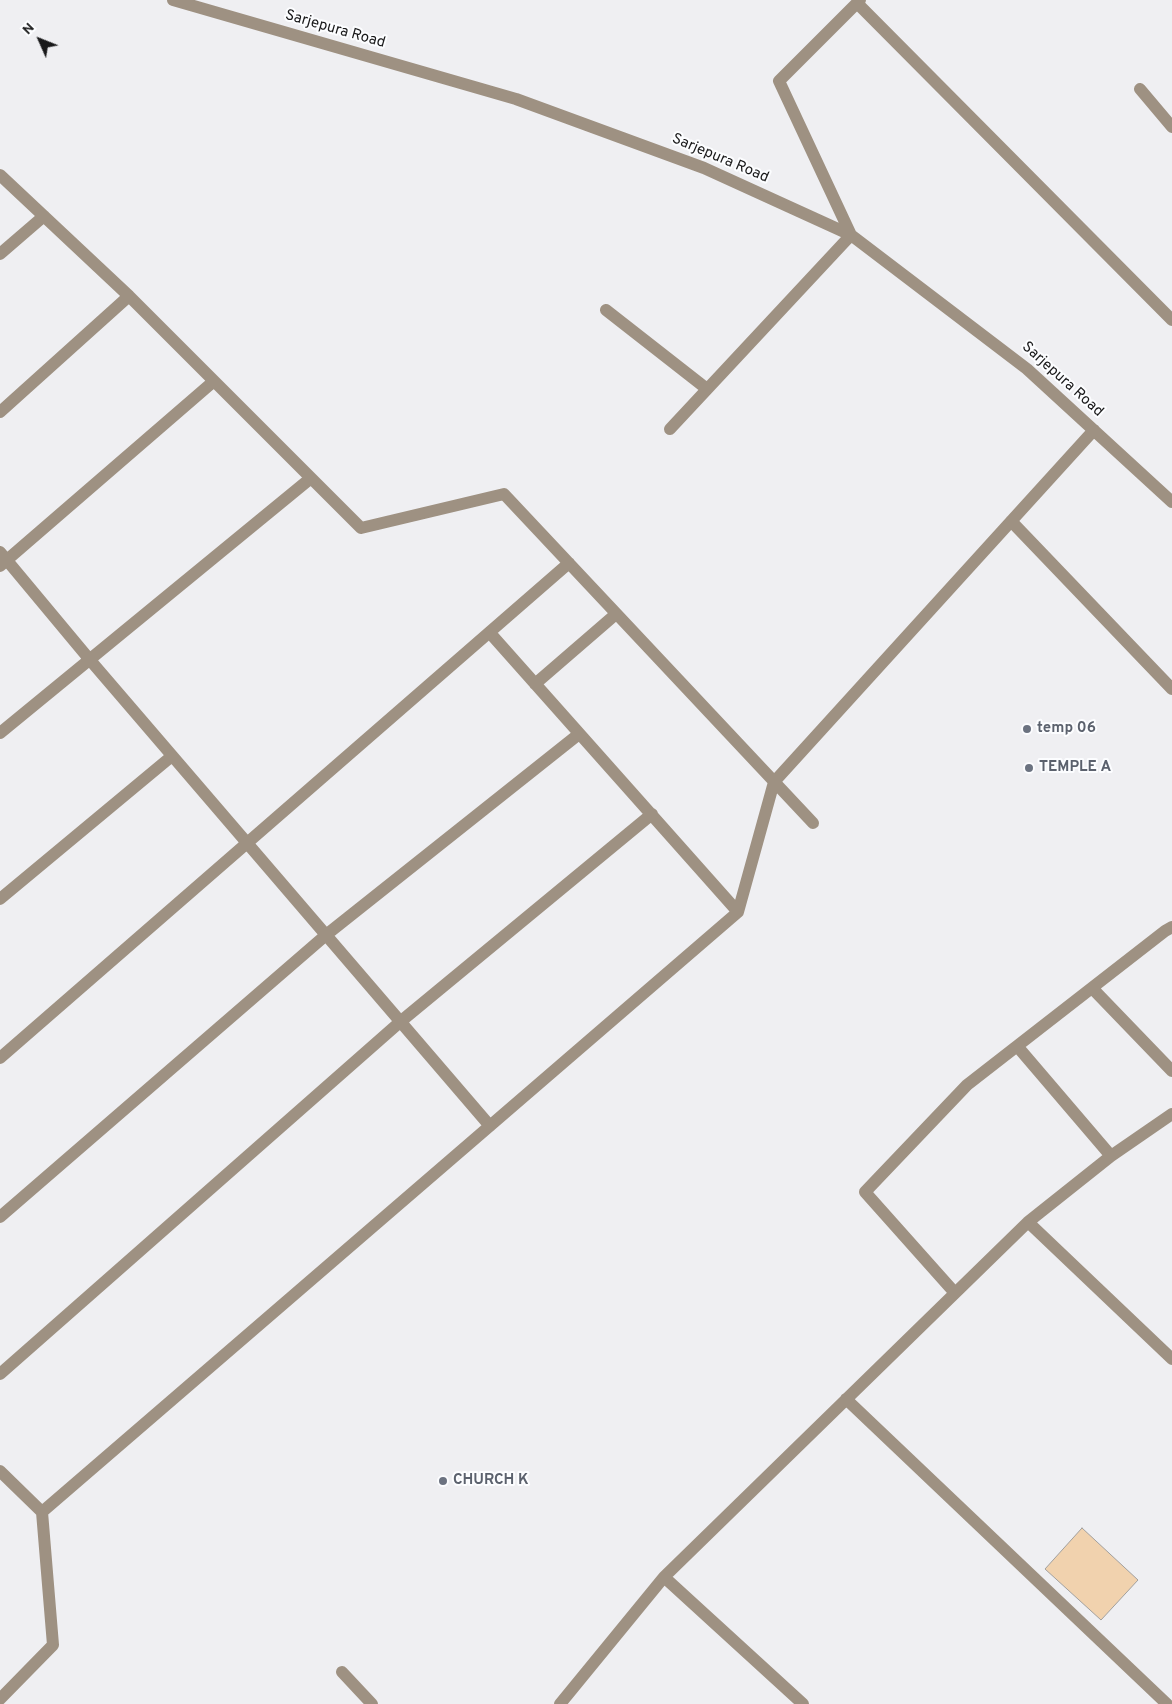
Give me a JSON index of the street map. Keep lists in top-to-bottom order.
{
  "streets": {
    "street": ["Sarjepura Road"]
  },
  "places": ["temp 06", "TEMPLE A", "CHURCH K"],
  "north": "top left"
}
